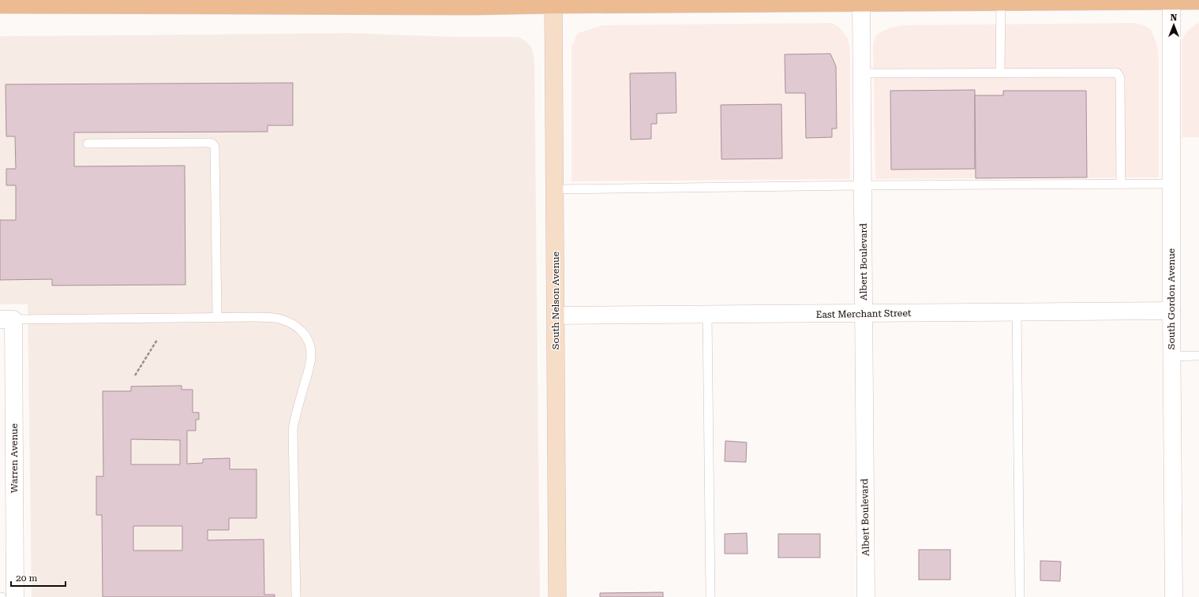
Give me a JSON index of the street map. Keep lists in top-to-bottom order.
{
  "streets": {
    "main road": ["South Nelson Avenue"],
    "street": [
      "Albert Boulevard",
      "South Gordon Avenue",
      "East Merchant Street",
      "Warren Avenue"
    ]
  },
  "crossings": [
    ["Albert Boulevard", "East Merchant Street"],
    ["South Gordon Avenue", "East Merchant Street"],
    ["South Nelson Avenue", "East Merchant Street"]
  ],
  "scale_bar": "20 m",
  "north": "top"
}
